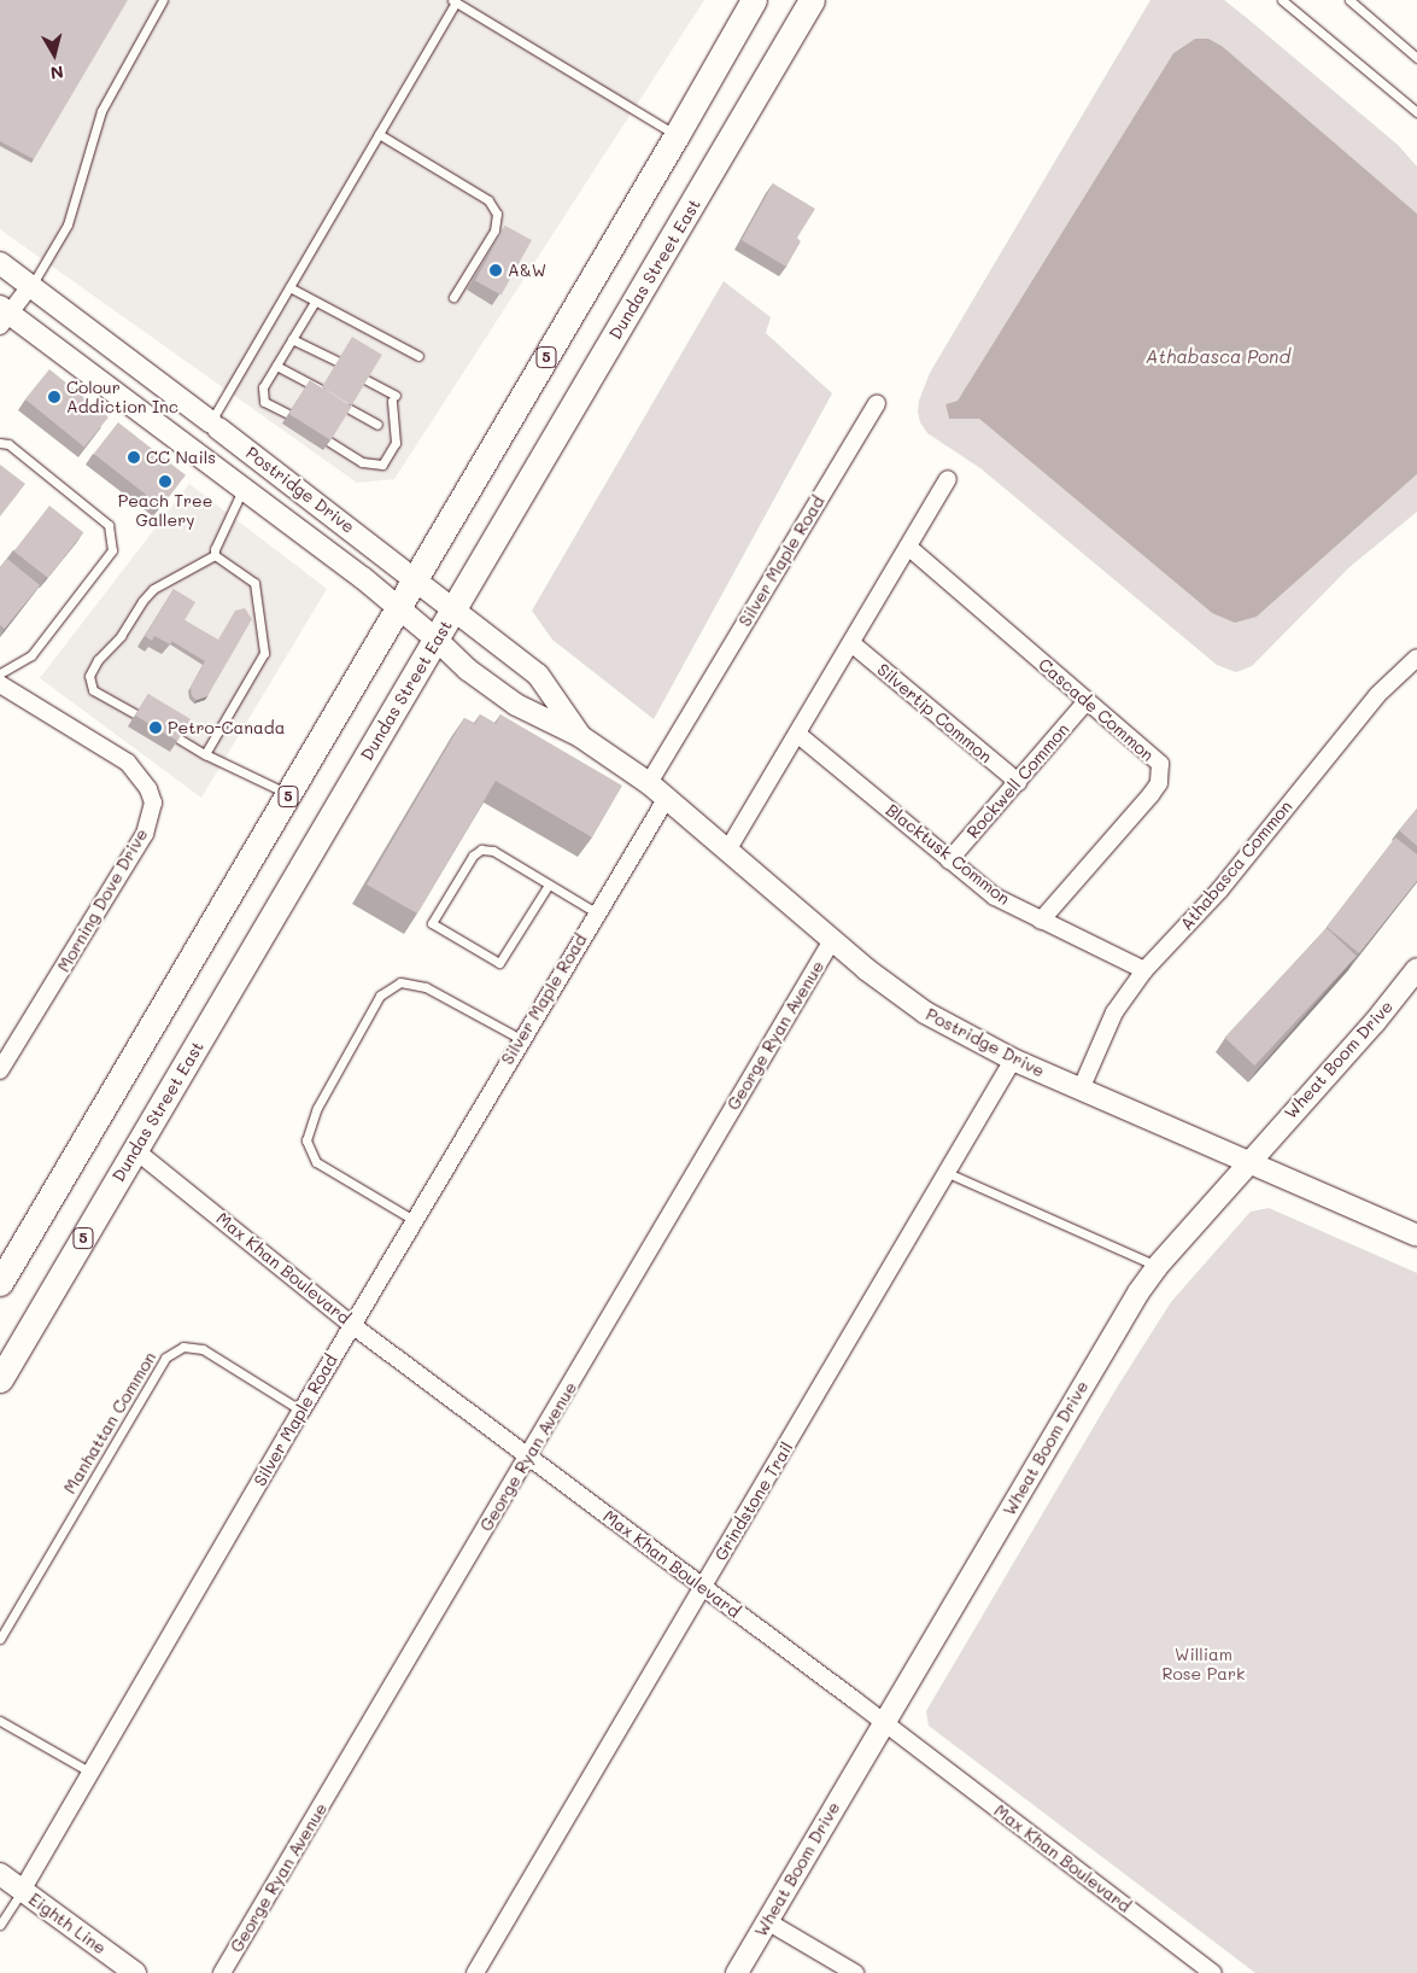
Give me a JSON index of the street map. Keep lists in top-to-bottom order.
{
  "streets": {
    "main road": ["Dundas Street East", "5"],
    "street": [
      "Postridge Drive",
      "Silver Maple Road",
      "Cascade Common",
      "Silvertip Common",
      "Rockwell Common",
      "Blacktusk Common",
      "Athabasca Common",
      "Morning Dove Drive",
      "George Ryan Avenue",
      "Wheat Boom Drive",
      "Max Khan Boulevard",
      "Grindstone Trail",
      "Eighth Line"
    ],
    "lane": ["Manhattan Common"]
  },
  "crossings": [
    ["Dundas Street East", "Postridge Drive"],
    ["Dundas Street East", "Max Khan Boulevard"],
    ["5", "Postridge Drive"],
    ["Postridge Drive", "Silver Maple Road"],
    ["Postridge Drive", "Athabasca Common"],
    ["Postridge Drive", "George Ryan Avenue"],
    ["Postridge Drive", "Wheat Boom Drive"],
    ["Postridge Drive", "Grindstone Trail"],
    ["Silver Maple Road", "Max Khan Boulevard"],
    ["Silver Maple Road", "Manhattan Common"],
    ["Silver Maple Road", "Eighth Line"],
    ["Cascade Common", "Rockwell Common"],
    ["Cascade Common", "Blacktusk Common"],
    ["Silvertip Common", "Rockwell Common"],
    ["Rockwell Common", "Blacktusk Common"],
    ["Blacktusk Common", "Athabasca Common"],
    ["George Ryan Avenue", "Max Khan Boulevard"],
    ["Wheat Boom Drive", "Max Khan Boulevard"],
    ["Max Khan Boulevard", "Grindstone Trail"]
  ],
  "water": ["Athabasca Pond"],
  "parks": ["William Rose Park"],
  "places": [
    "A&W",
    "Colour Addiction Inc",
    "CC Nails",
    "Peach Tree Gallery",
    "Petro-Canada"
  ],
  "north": "bottom"
}
